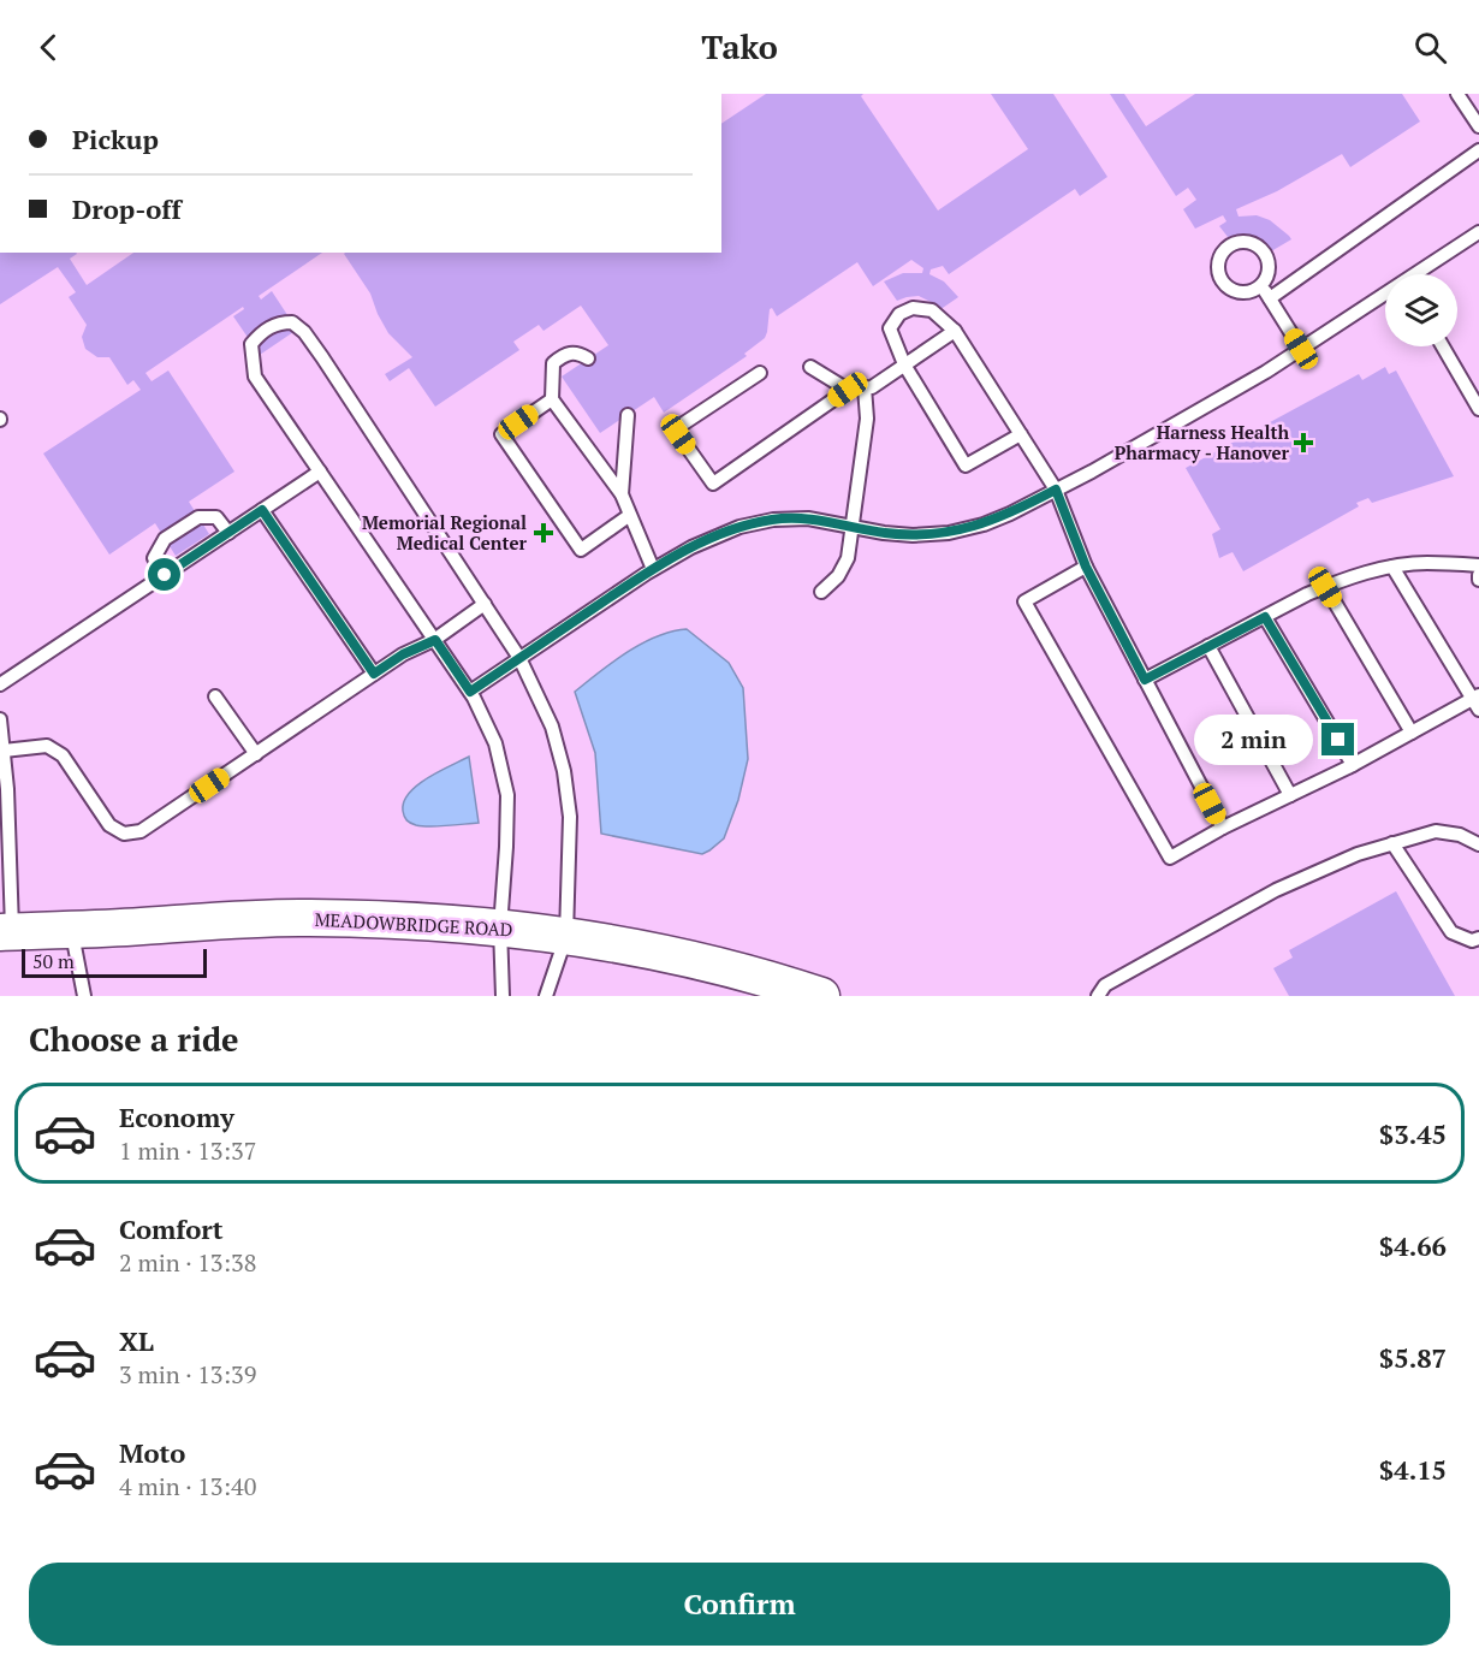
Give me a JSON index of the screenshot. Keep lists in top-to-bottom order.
{
  "streets": {
    "main road": ["MEADOWBRIDGE ROAD"]
  },
  "places": {
    "health": ["Harness Health Pharmacy - Hanover", "Memorial Regional Medical Center"]
  },
  "scale_bar": "50 m",
  "page": {
    "header": "Tako",
    "banner": ["Pickup", "Drop-off"],
    "bubble": "2 min",
    "scale": "50 m",
    "heading": "Choose a ride",
    "list": [
      {
        "name": "Economy",
        "note": "1 min · 13:37",
        "value": "$3.45"
      },
      {
        "name": "Comfort",
        "note": "2 min · 13:38",
        "value": "$4.66"
      },
      {
        "name": "XL",
        "note": "3 min · 13:39",
        "value": "$5.87"
      },
      {
        "name": "Moto",
        "note": "4 min · 13:40",
        "value": "$4.15"
      }
    ],
    "buttons": "Confirm"
  }
}
